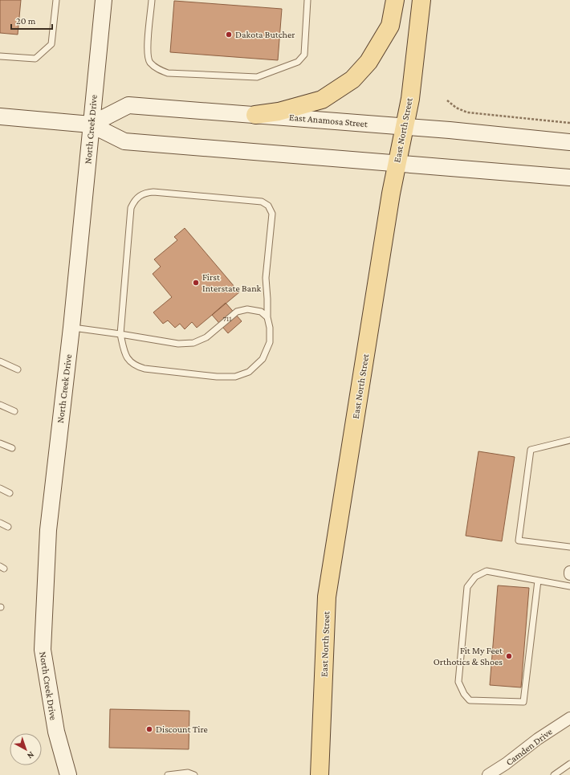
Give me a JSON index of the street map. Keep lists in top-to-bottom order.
{
  "streets": {
    "main road": ["East North Street"],
    "street": ["East Anamosa Street", "North Creek Drive", "Camden Drive"]
  },
  "crossings": [
    ["East Anamosa Street", "North Creek Drive"],
    ["East Anamosa Street", "East North Street"]
  ],
  "places": [
    "Dakota Butcher",
    "First Interstate Bank",
    "Fit My Feet Orthotics & Shoes",
    "Discount Tire"
  ],
  "house_numbers": ["711"],
  "scale_bar": "20 m",
  "north": "bottom right"
}
